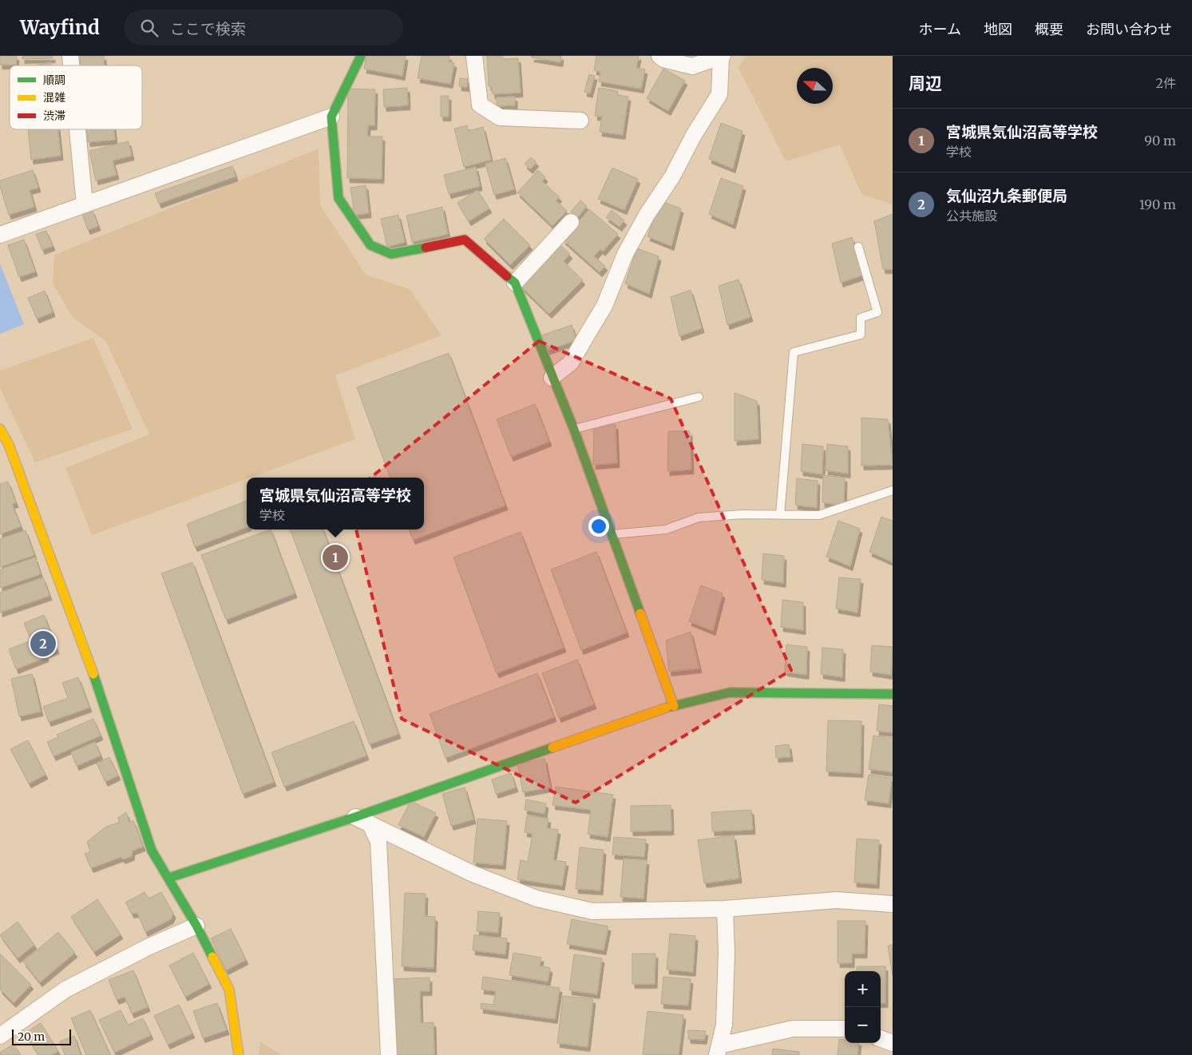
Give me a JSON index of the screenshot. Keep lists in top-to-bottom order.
{
  "legend": ["順調", "混雑", "渋滞"],
  "scale_bar": "20 m",
  "north": "left",
  "page": {
    "header": "Wayfind",
    "search": "ここで検索",
    "nav": [
      "ホーム",
      "地図",
      "概要",
      "お問い合わせ"
    ],
    "heading": ["周辺", "2件"],
    "list": [
      {
        "mark": "1",
        "name": "宮城県気仙沼高等学校",
        "note": "学校",
        "value": "90 m"
      },
      {
        "mark": "2",
        "name": "気仙沼九条郵便局",
        "note": "公共施設",
        "value": "190 m"
      }
    ],
    "popup": ["宮城県気仙沼高等学校", "学校"],
    "pins": ["1", "2"],
    "map_buttons": ["+", "−"],
    "scale": "20 m"
  }
}
